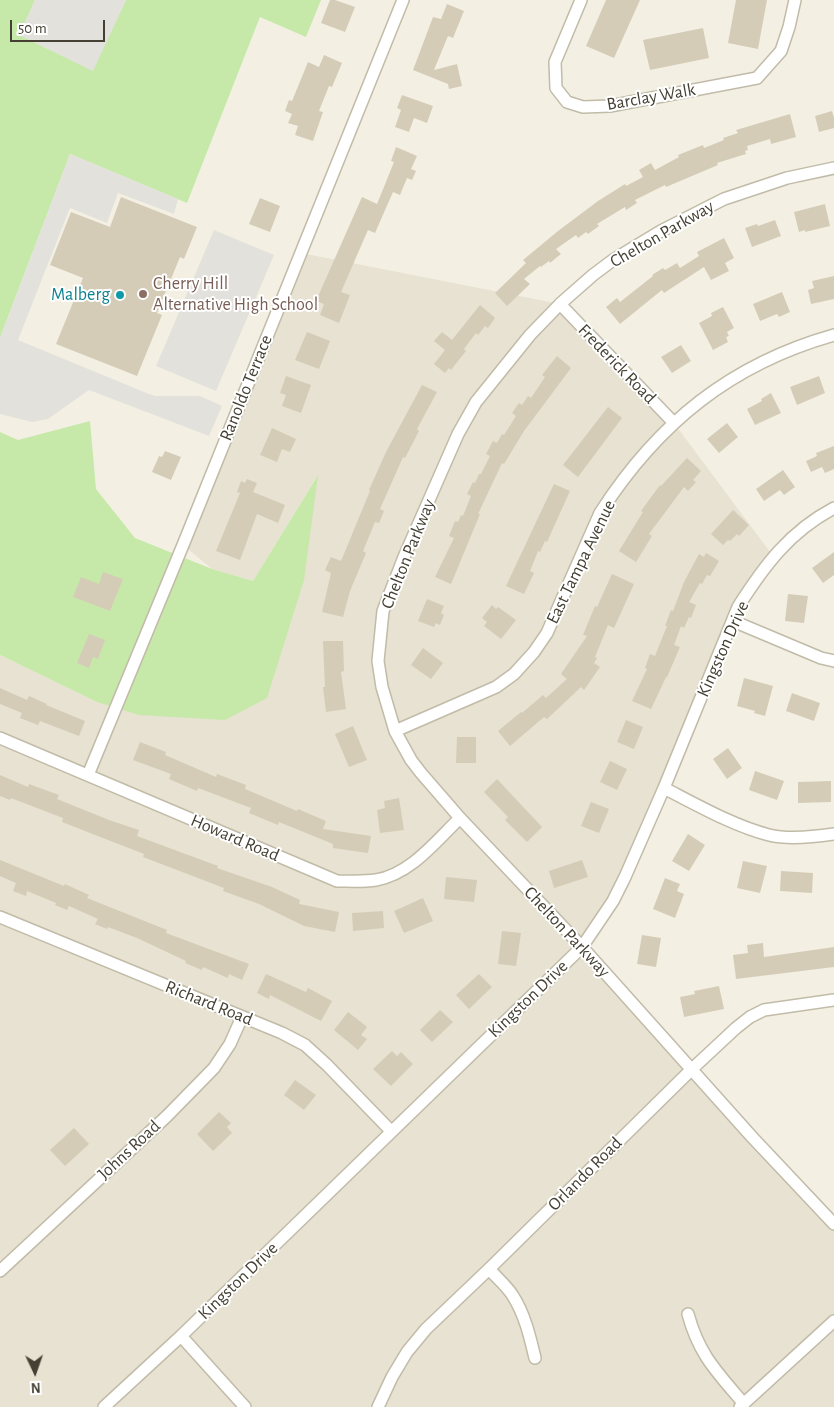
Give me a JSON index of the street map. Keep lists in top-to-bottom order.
{
  "streets": {
    "street": [
      "Barclay Walk",
      "Chelton Parkway",
      "Frederick Road",
      "Ranoldo Terrace",
      "East Tampa Avenue",
      "Kingston Drive",
      "Howard Road",
      "Richard Road",
      "Johns Road",
      "Orlando Road"
    ]
  },
  "crossings": [
    ["Chelton Parkway", "Frederick Road"],
    ["Chelton Parkway", "East Tampa Avenue"],
    ["Chelton Parkway", "Kingston Drive"],
    ["Chelton Parkway", "Howard Road"],
    ["Chelton Parkway", "Orlando Road"],
    ["Frederick Road", "East Tampa Avenue"],
    ["Ranoldo Terrace", "Howard Road"],
    ["Kingston Drive", "Richard Road"],
    ["Richard Road", "Johns Road"]
  ],
  "places": ["Cherry Hill Alternative High School", "Malberg"],
  "scale_bar": "50 m",
  "north": "bottom"
}
